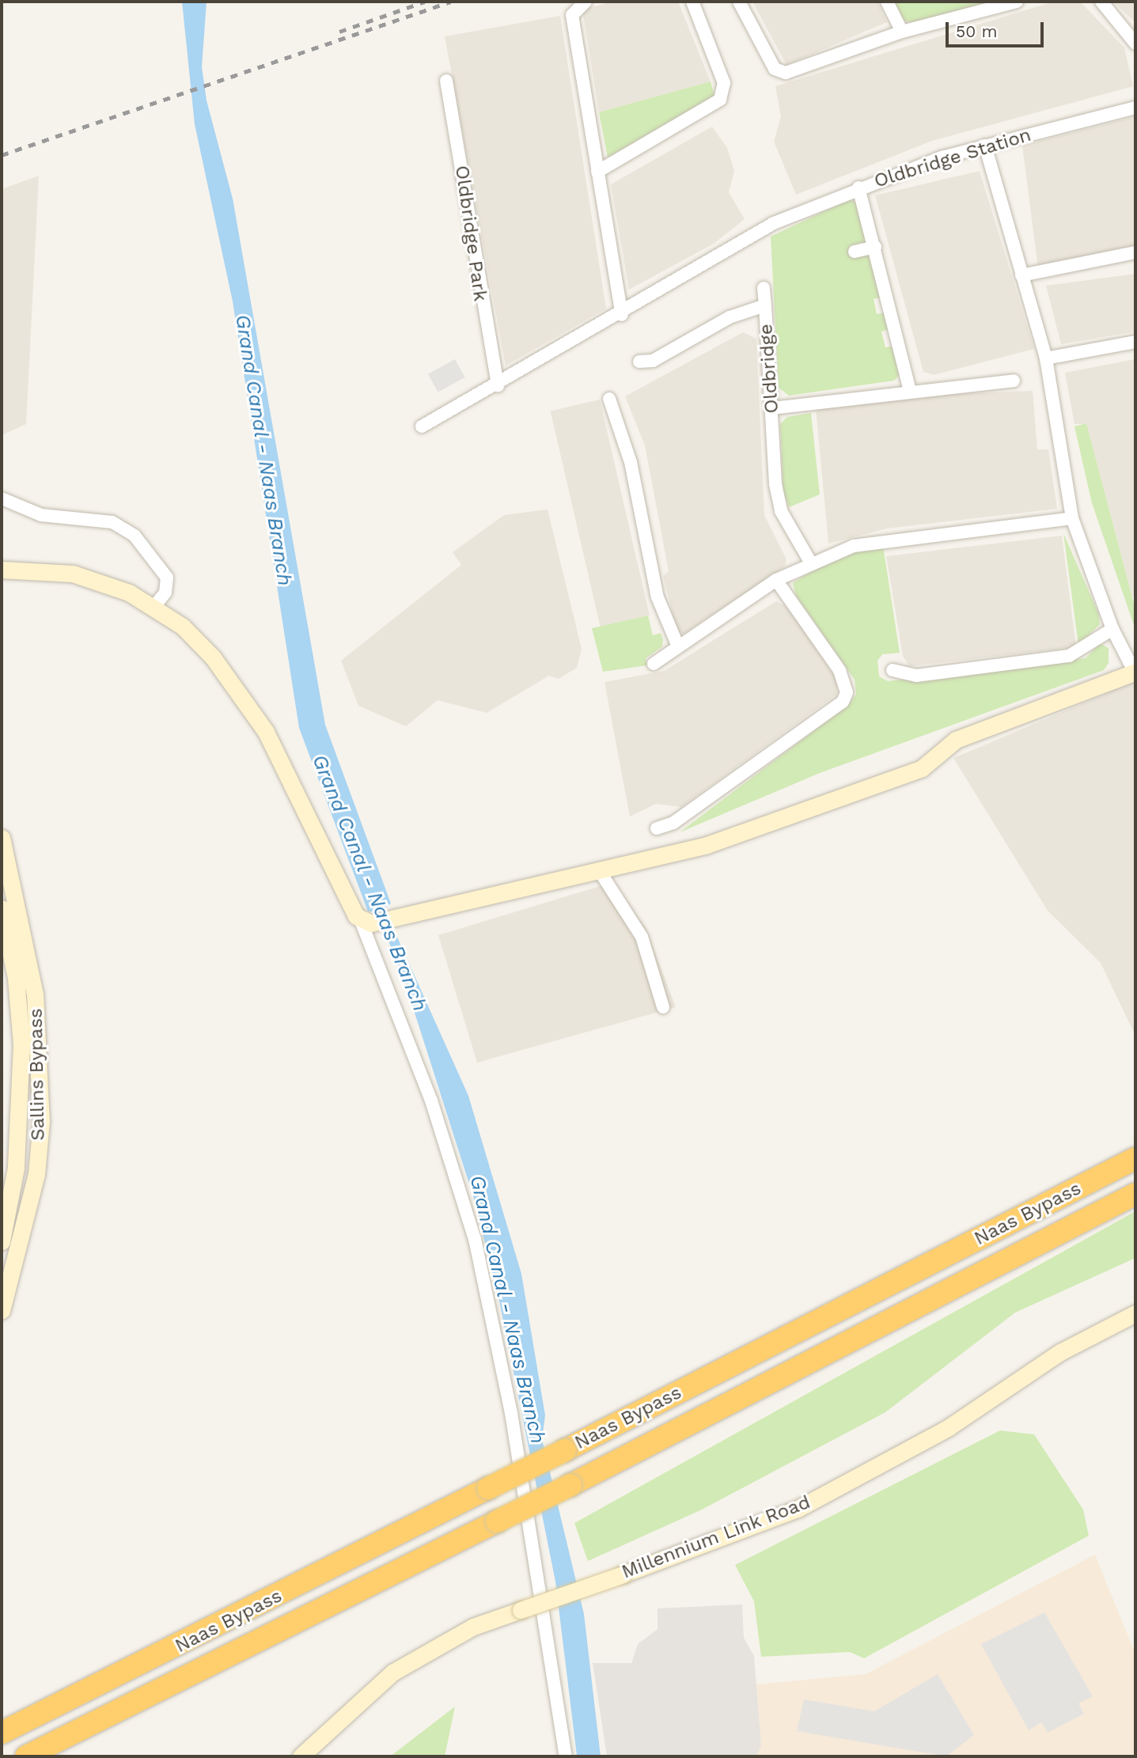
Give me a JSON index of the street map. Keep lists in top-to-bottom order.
{
  "streets": {
    "highway": ["Naas Bypass"],
    "main road": ["Sallins Bypass", "Millennium Link Road"],
    "street": ["Oldbridge Station", "Oldbridge Park", "Oldbridge"]
  },
  "water": ["Grand Canal - Naas Branch"],
  "scale_bar": "50 m"
}
